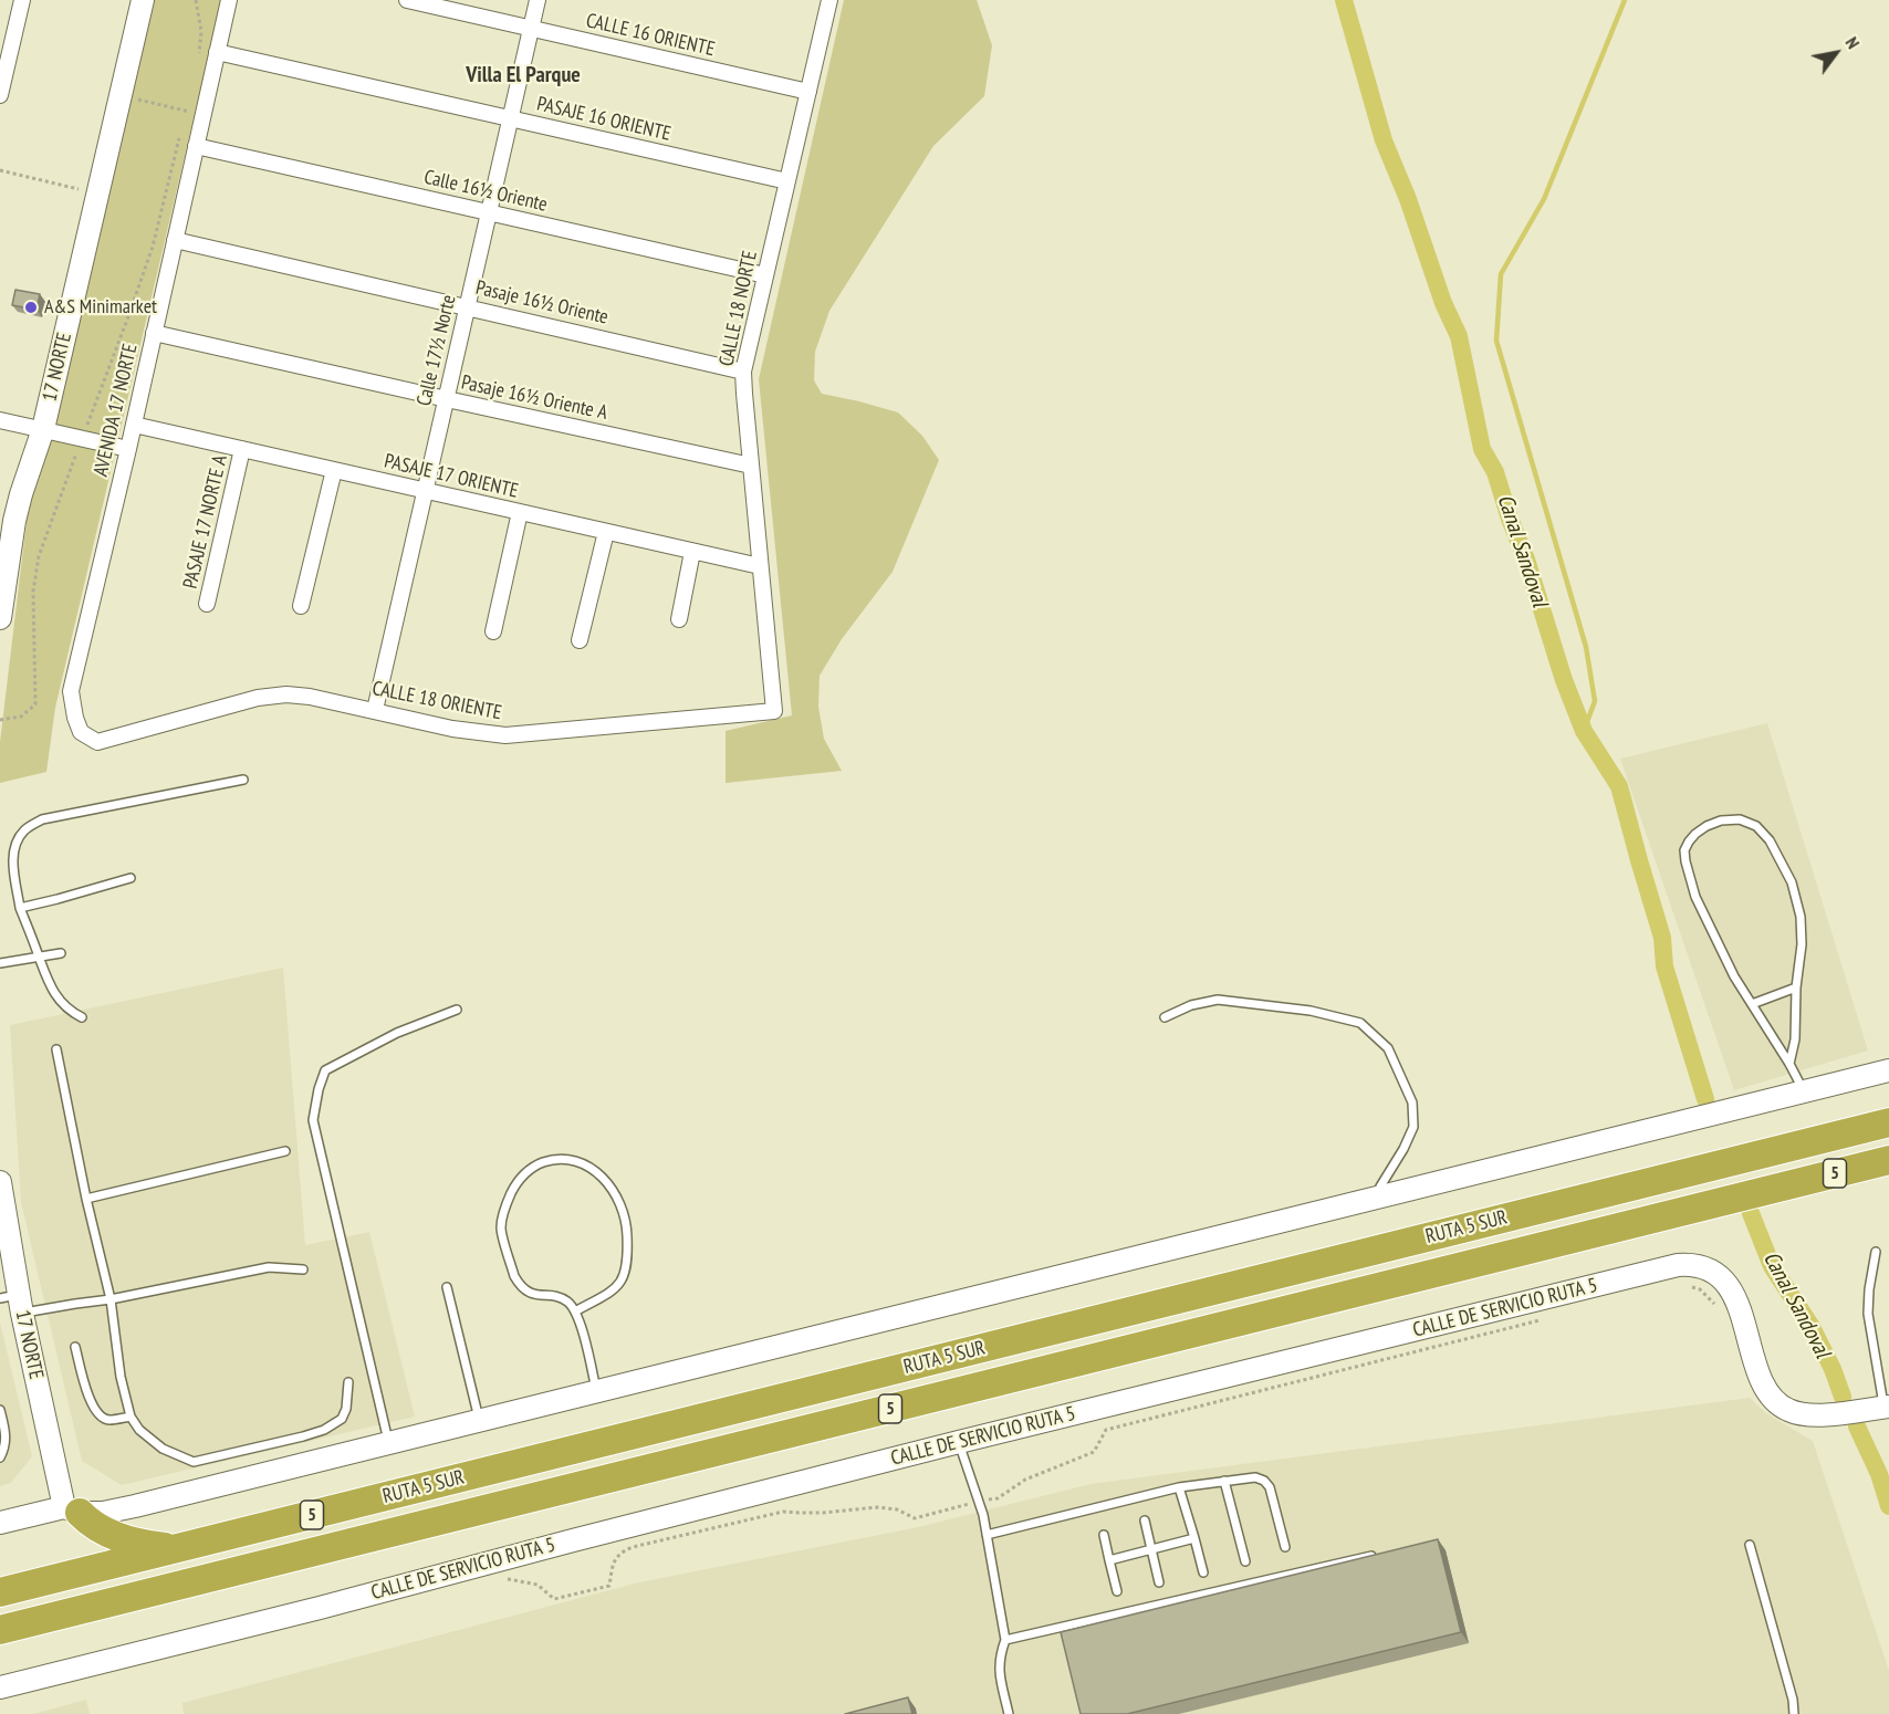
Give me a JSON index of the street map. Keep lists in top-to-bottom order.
{
  "streets": {
    "highway": ["5", "RUTA 5 SUR"],
    "street": [
      "CALLE 16 ORIENTE",
      "PASAJE 16 ORIENTE",
      "Calle 16½ Oriente",
      "Pasaje 16½ Oriente",
      "CALLE 18 NORTE",
      "Calle 17½ Norte",
      "17 NORTE",
      "Pasaje 16½ Oriente A",
      "AVENIDA 17 NORTE",
      "PASAJE 17 ORIENTE",
      "PASAJE 17 NORTE A",
      "CALLE 18 ORIENTE",
      "CALLE DE SERVICIO RUTA 5"
    ]
  },
  "crossings": [
    ["CALLE 16 ORIENTE", "CALLE 18 NORTE"],
    ["CALLE 16 ORIENTE", "Calle 17½ Norte"],
    ["PASAJE 16 ORIENTE", "CALLE 18 NORTE"],
    ["PASAJE 16 ORIENTE", "Calle 17½ Norte"],
    ["PASAJE 16 ORIENTE", "AVENIDA 17 NORTE"],
    ["Calle 16½ Oriente", "CALLE 18 NORTE"],
    ["Calle 16½ Oriente", "Calle 17½ Norte"],
    ["Calle 16½ Oriente", "AVENIDA 17 NORTE"],
    ["Pasaje 16½ Oriente", "CALLE 18 NORTE"],
    ["Pasaje 16½ Oriente", "Calle 17½ Norte"],
    ["Pasaje 16½ Oriente", "AVENIDA 17 NORTE"],
    ["CALLE 18 NORTE", "Pasaje 16½ Oriente A"],
    ["CALLE 18 NORTE", "PASAJE 17 ORIENTE"],
    ["CALLE 18 NORTE", "CALLE 18 ORIENTE"],
    ["Calle 17½ Norte", "Pasaje 16½ Oriente A"],
    ["Calle 17½ Norte", "PASAJE 17 ORIENTE"],
    ["Calle 17½ Norte", "CALLE 18 ORIENTE"],
    ["Pasaje 16½ Oriente A", "AVENIDA 17 NORTE"],
    ["AVENIDA 17 NORTE", "PASAJE 17 ORIENTE"],
    ["AVENIDA 17 NORTE", "CALLE 18 ORIENTE"],
    ["PASAJE 17 ORIENTE", "PASAJE 17 NORTE A"]
  ],
  "districts": ["Villa El Parque"],
  "water": ["Canal Sandoval"],
  "places": ["A&S Minimarket"],
  "north": "top right"
}
